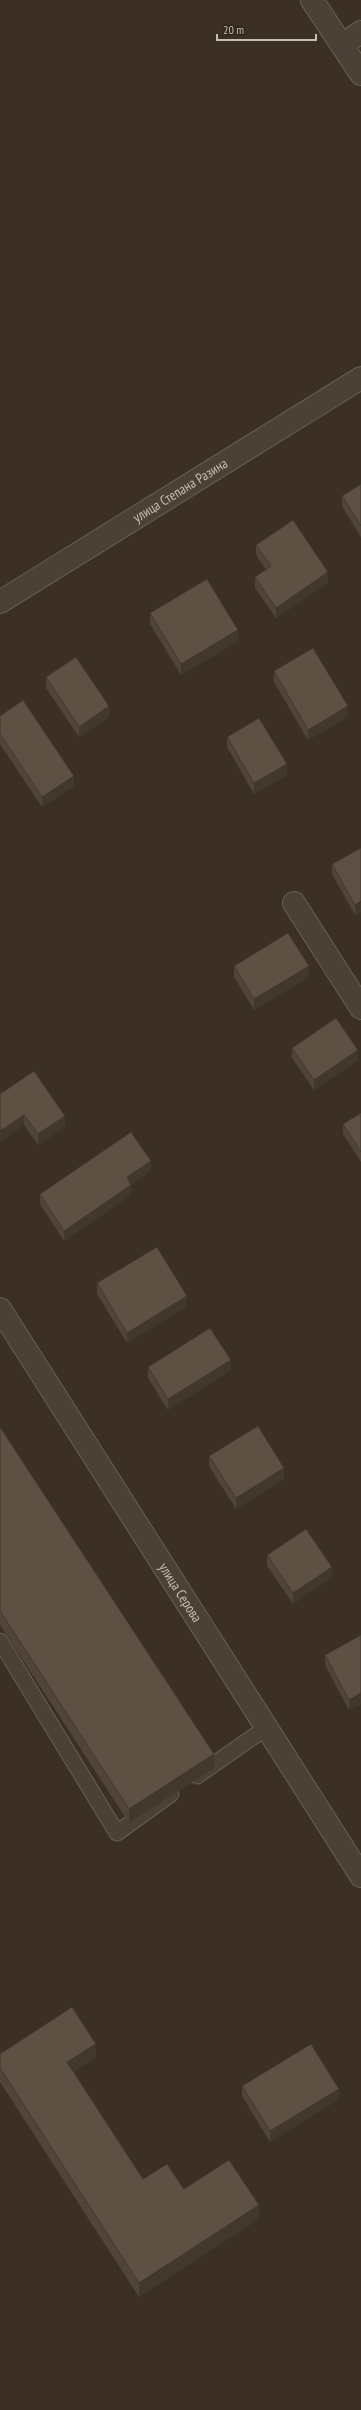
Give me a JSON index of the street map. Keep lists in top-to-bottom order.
{
  "streets": {
    "street": ["улица Степана Разина", "улица Серова"]
  },
  "scale_bar": "20 m"
}
